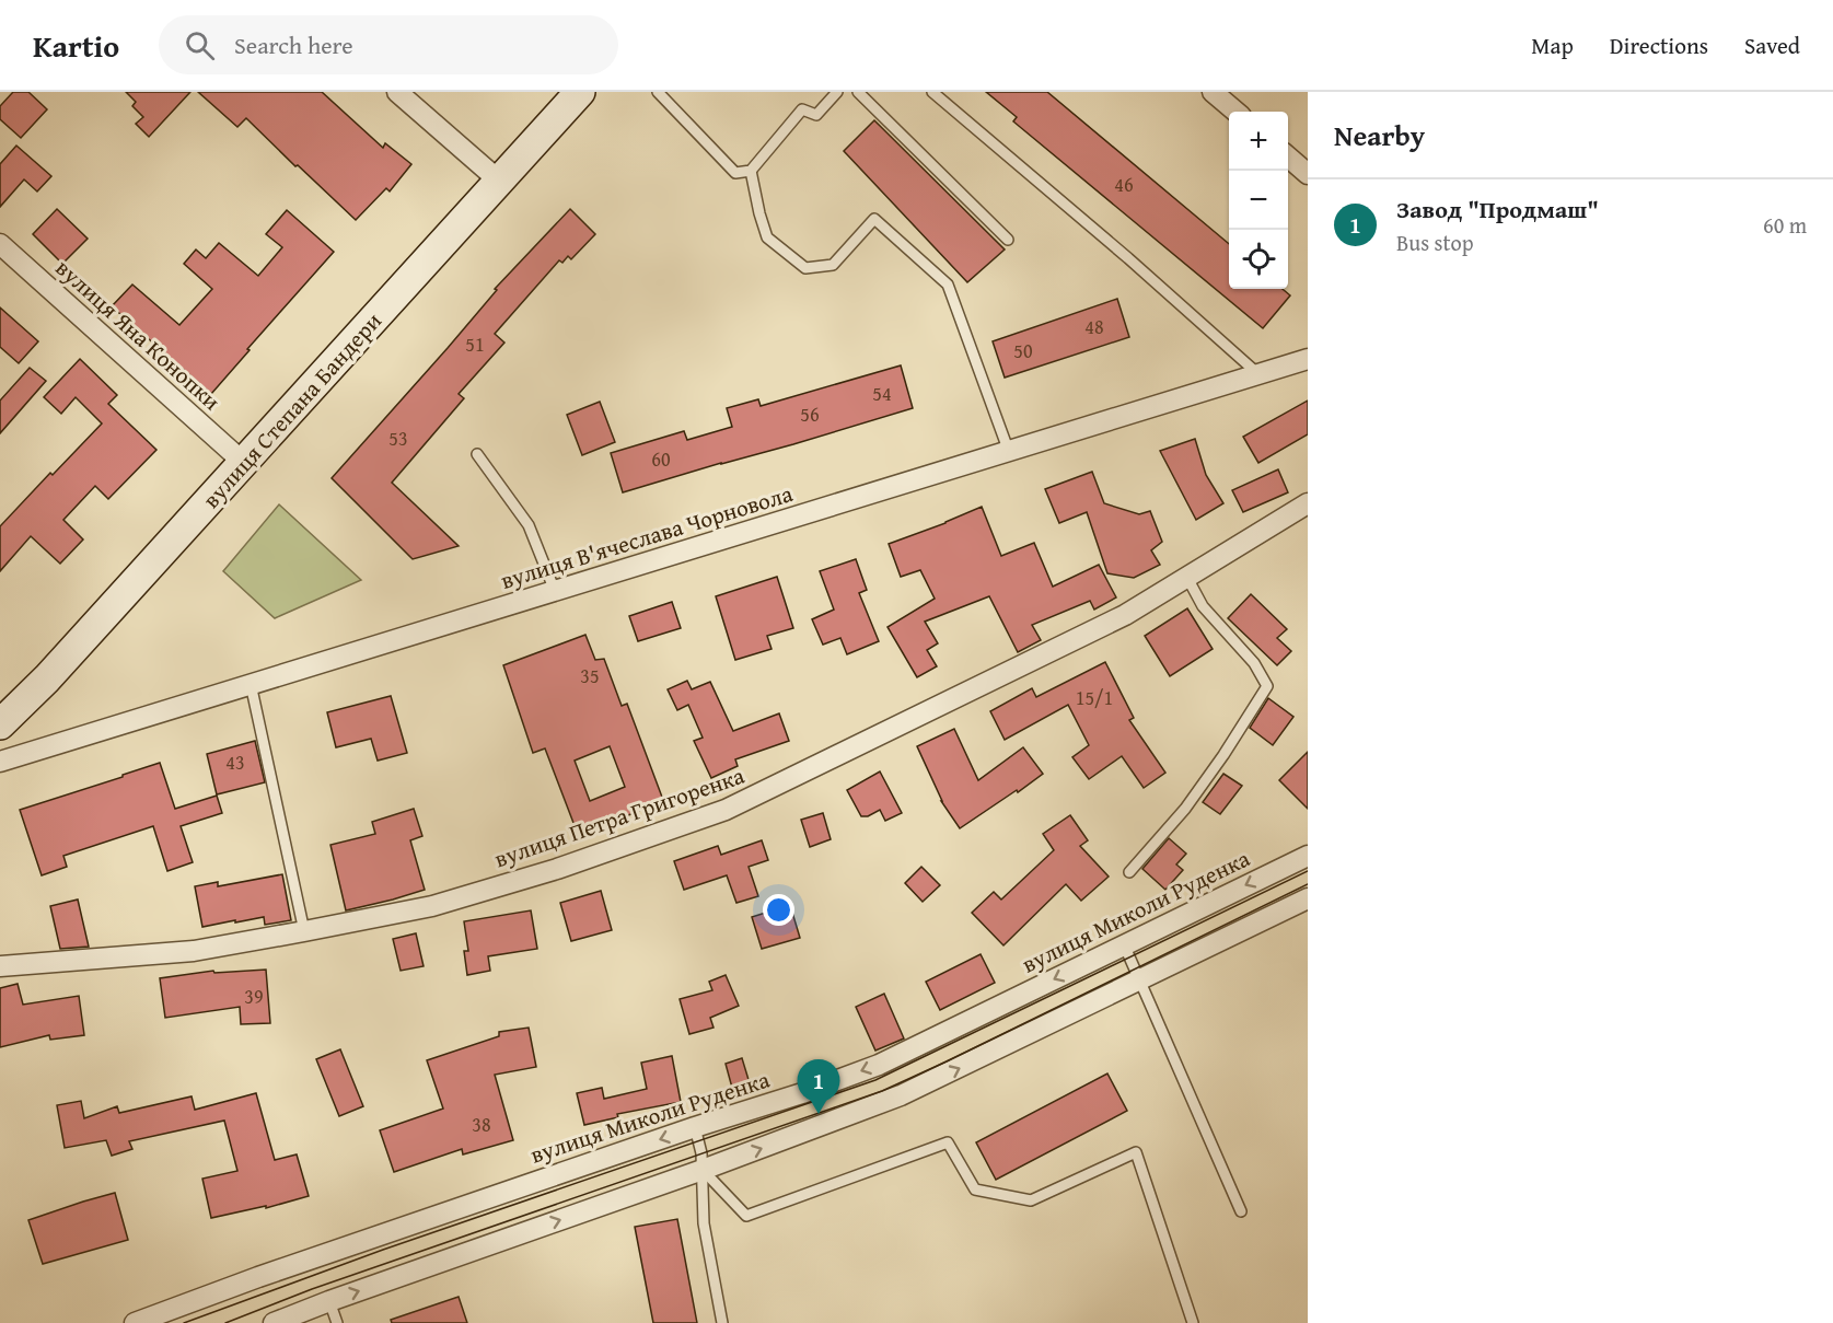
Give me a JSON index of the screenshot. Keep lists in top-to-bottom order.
{
  "streets": {
    "street": [
      "вулиця Яна Конопки",
      "вулиця Степана Бандери",
      "вулиця В'ячеслава Чорновола",
      "вулиця Петра Григоренка",
      "вулиця Миколи Руденка"
    ]
  },
  "crossings": [
    ["вулиця Яна Конопки", "вулиця Степана Бандери"]
  ],
  "house_numbers": [
    "46",
    "48",
    "51",
    "50",
    "54",
    "56",
    "53",
    "60",
    "35",
    "15/1",
    "43",
    "39",
    "38"
  ],
  "page": {
    "header": "Kartio",
    "search": "Search here",
    "nav": ["Map", "Directions", "Saved"],
    "heading": "Nearby",
    "map_buttons": ["+", "−"],
    "list": [
      {
        "mark": "1",
        "name": "Завод \"Продмаш\"",
        "note": "Bus stop",
        "value": "60 m"
      }
    ],
    "pins": "1"
  }
}
